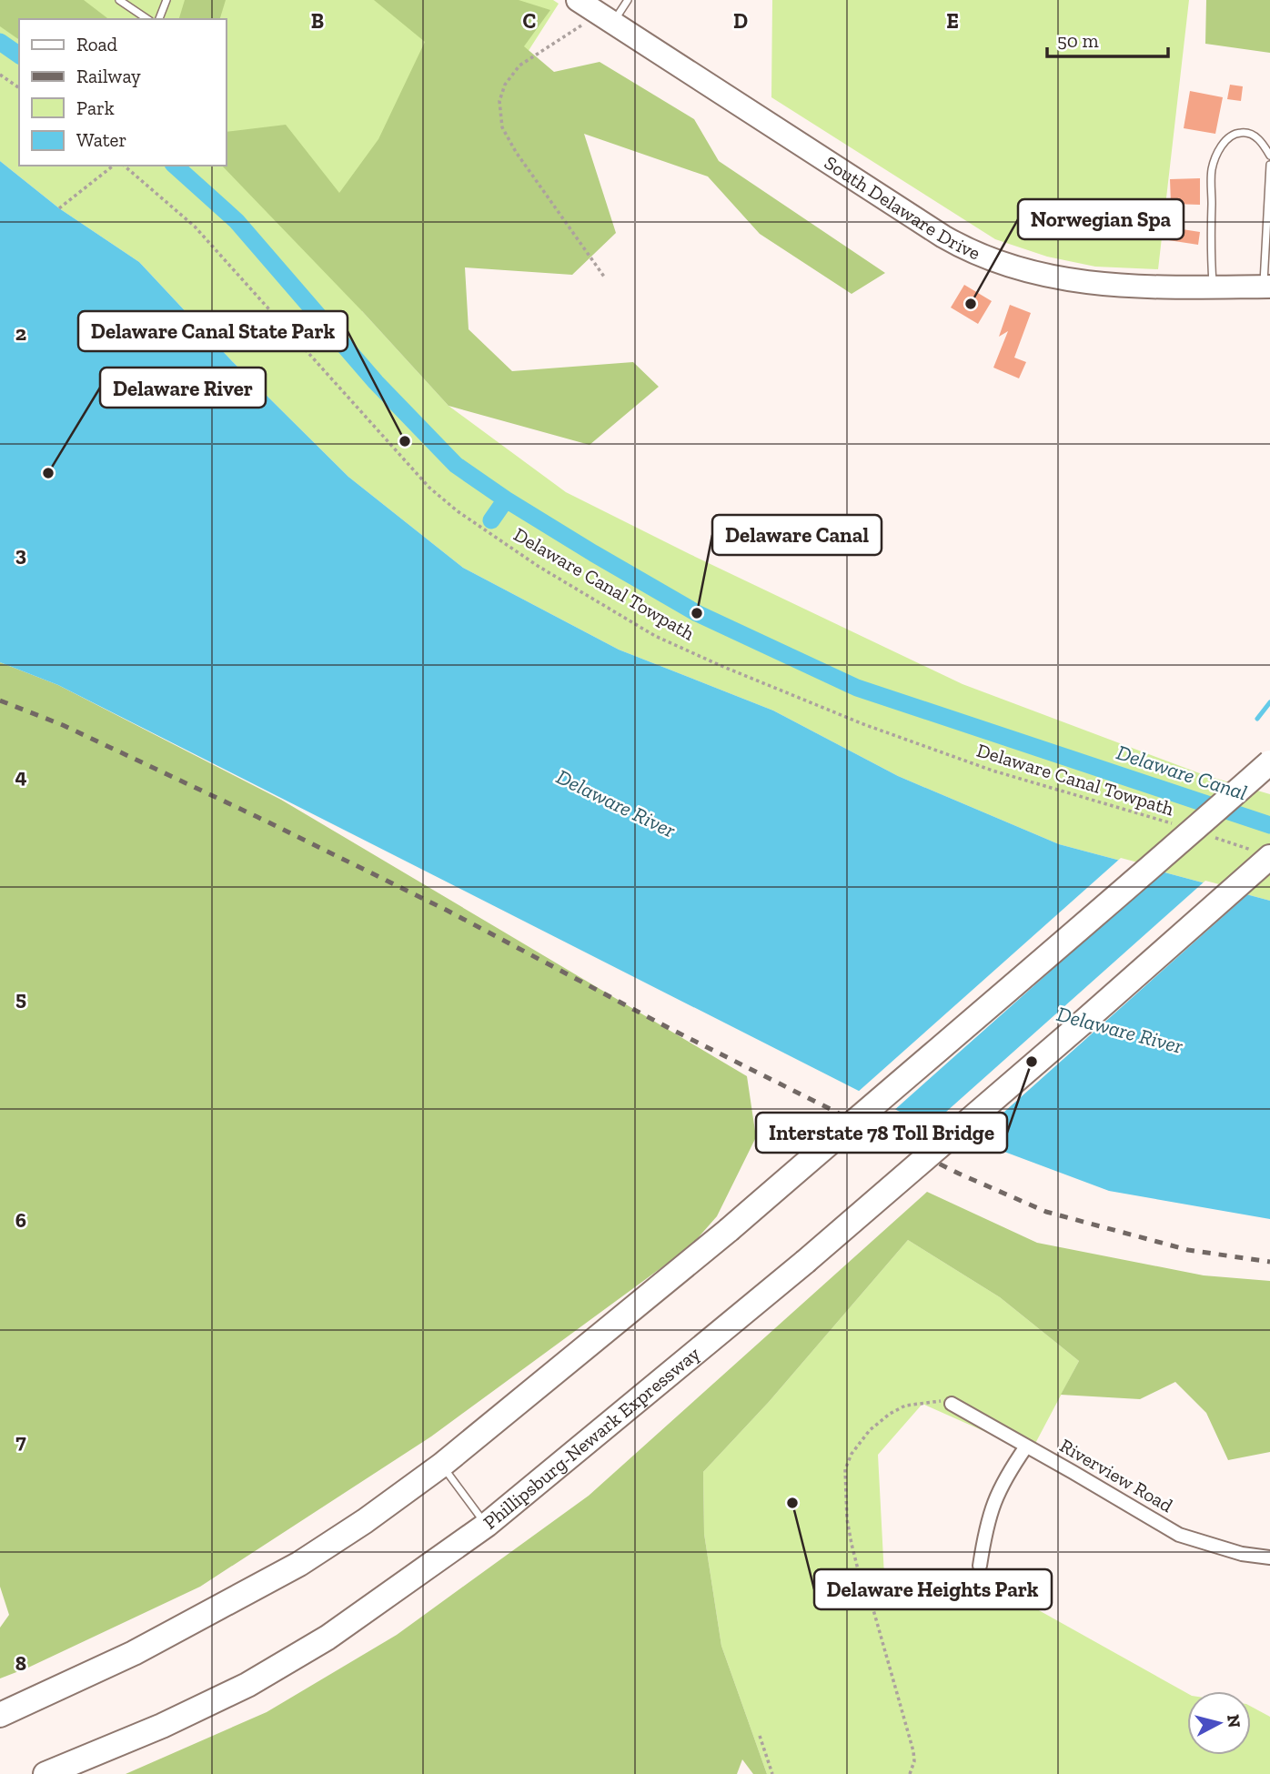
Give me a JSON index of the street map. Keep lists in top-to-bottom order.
{
  "streets": {
    "highway": ["South Delaware Drive", "Phillipsburg-Newark Expressway"],
    "street": ["Riverview Road"],
    "path": ["Delaware Canal Towpath"]
  },
  "water": ["Delaware Canal", "Delaware River"],
  "places": [
    "Norwegian Spa",
    "Delaware Canal State Park",
    "Delaware River",
    "Delaware Canal",
    "Interstate 78 Toll Bridge",
    "Delaware Heights Park"
  ],
  "legend": [
    "Road",
    "Railway",
    "Park",
    "Water"
  ],
  "scale_bar": "50 m",
  "north": "right",
  "grid": {
    "columns": [
      "B",
      "C",
      "D",
      "E"
    ],
    "rows": [
      "2",
      "3",
      "4",
      "5",
      "6",
      "7",
      "8"
    ]
  }
}
